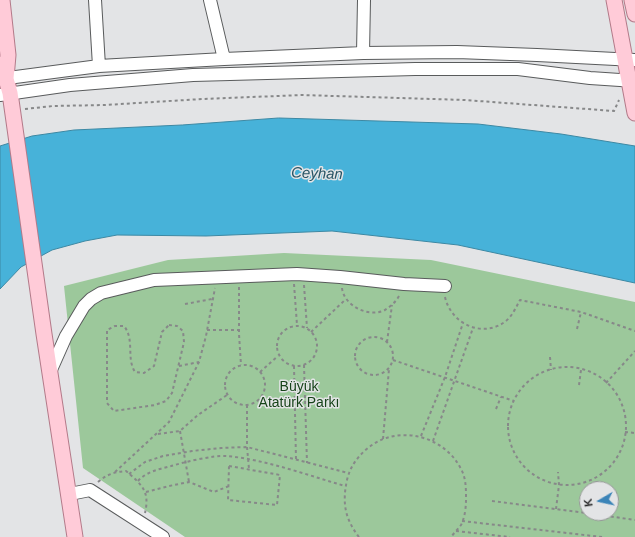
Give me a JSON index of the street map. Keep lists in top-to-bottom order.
{
  "water": ["Ceyhan"],
  "parks": ["Büyük Atatürk Parkı"],
  "north": "left"
}
